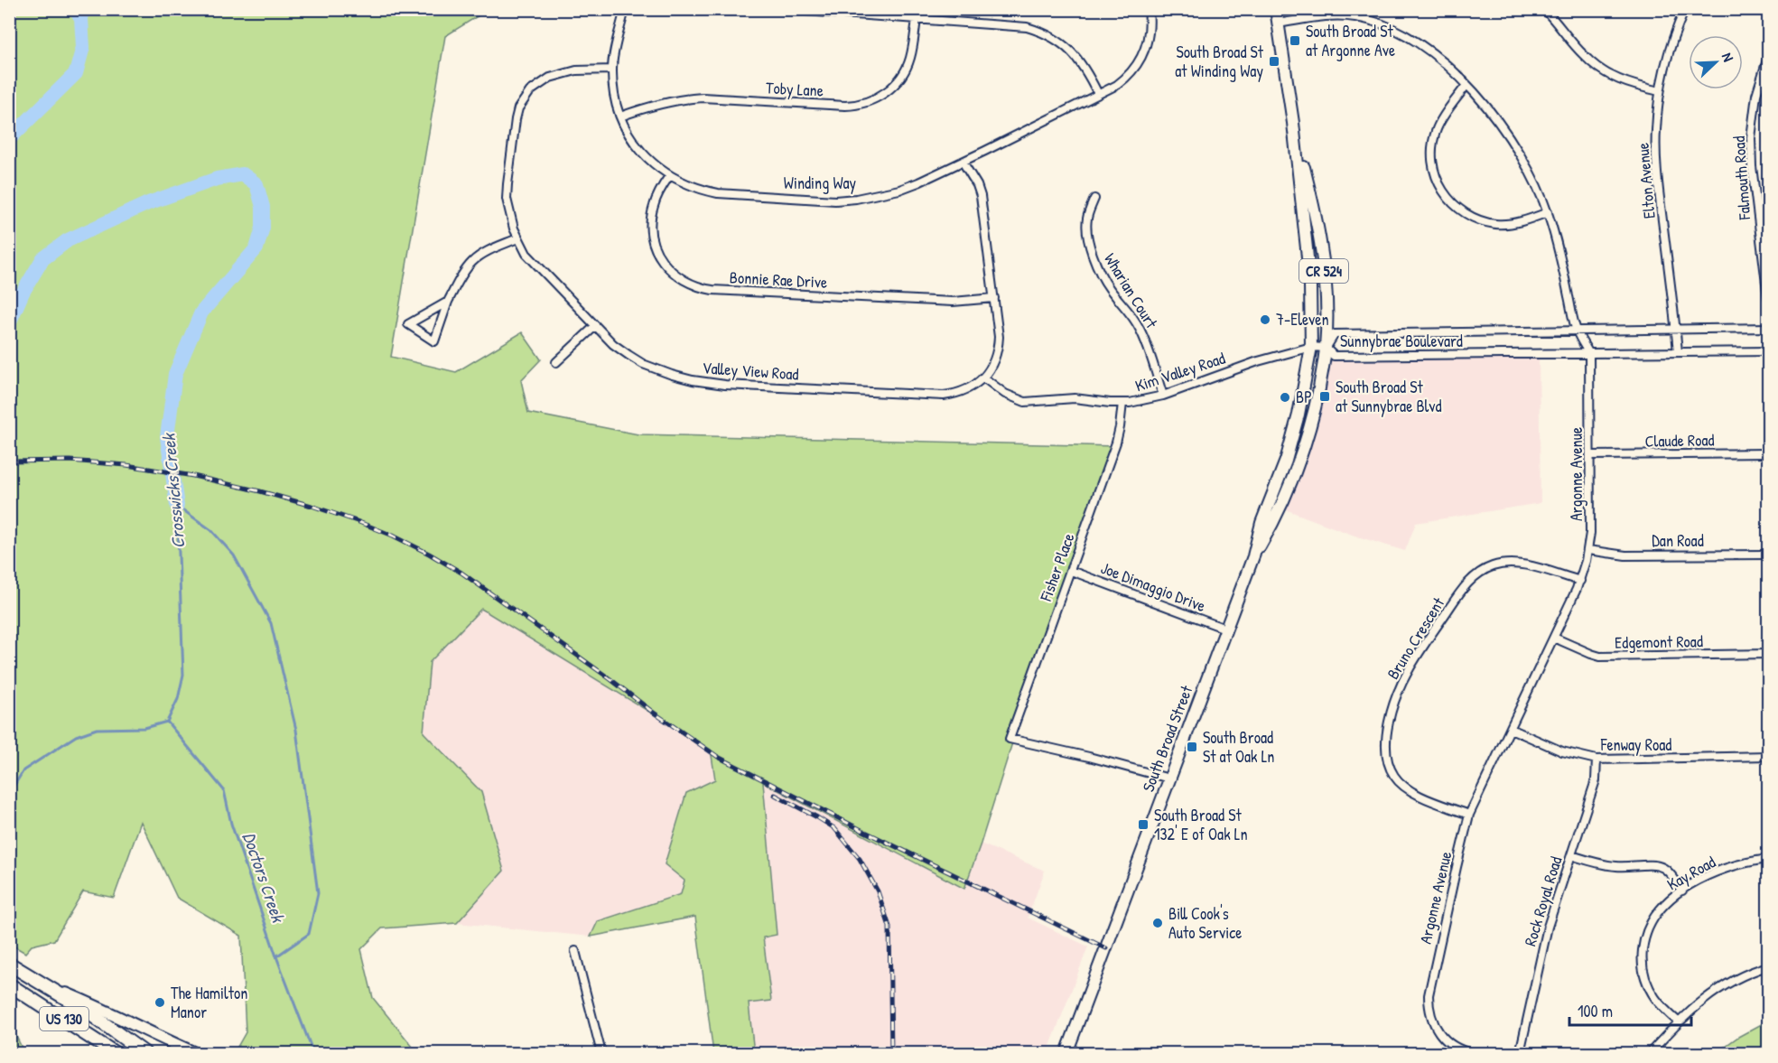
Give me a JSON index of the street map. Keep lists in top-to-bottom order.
{
  "streets": {
    "highway": ["US 130"],
    "main road": ["CR 524", "South Broad Street"],
    "street": [
      "Toby Lane",
      "Falmouth Road",
      "Elton Avenue",
      "Winding Way",
      "Bonnie Rae Drive",
      "Wharian Court",
      "Sunnybrae Boulevard",
      "Valley View Road",
      "Kim Valley Road",
      "Claude Road",
      "Argonne Avenue",
      "Dan Road",
      "Fisher Place",
      "Joe Dimaggio Drive",
      "Bruno Crescent",
      "Edgemont Road",
      "Fenway Road",
      "Kay Road",
      "Rock Royal Road"
    ]
  },
  "crossings": [
    ["Toby Lane", "Winding Way"],
    ["Elton Avenue", "Sunnybrae Boulevard"],
    ["Winding Way", "Bonnie Rae Drive"],
    ["Winding Way", "Valley View Road"],
    ["Wharian Court", "Kim Valley Road"],
    ["Sunnybrae Boulevard", "Kim Valley Road"],
    ["Sunnybrae Boulevard", "Argonne Avenue"],
    ["Sunnybrae Boulevard", "South Broad Street"],
    ["Valley View Road", "Kim Valley Road"],
    ["Kim Valley Road", "Fisher Place"],
    ["Kim Valley Road", "South Broad Street"],
    ["Claude Road", "Argonne Avenue"],
    ["Argonne Avenue", "Dan Road"],
    ["Argonne Avenue", "Bruno Crescent"],
    ["Argonne Avenue", "Edgemont Road"],
    ["Argonne Avenue", "South Broad Street"],
    ["Argonne Avenue", "Fenway Road"],
    ["Fisher Place", "Joe Dimaggio Drive"],
    ["Fisher Place", "South Broad Street"],
    ["Joe Dimaggio Drive", "South Broad Street"],
    ["Fenway Road", "Rock Royal Road"]
  ],
  "water": ["Crosswicks Creek", "Doctors Creek"],
  "places": {
    "transit": [
      "South Broad St at Argonne Ave",
      "South Broad St at Winding Way",
      "South Broad St at Sunnybrae Blvd",
      "South Broad St at Oak Ln",
      "South Broad St 132' E of Oak Ln"
    ],
    "other": [
      "7-Eleven",
      "BP",
      "Bill Cook's Auto Service",
      "The Hamilton Manor"
    ]
  },
  "scale_bar": "100 m",
  "north": "top right"
}
